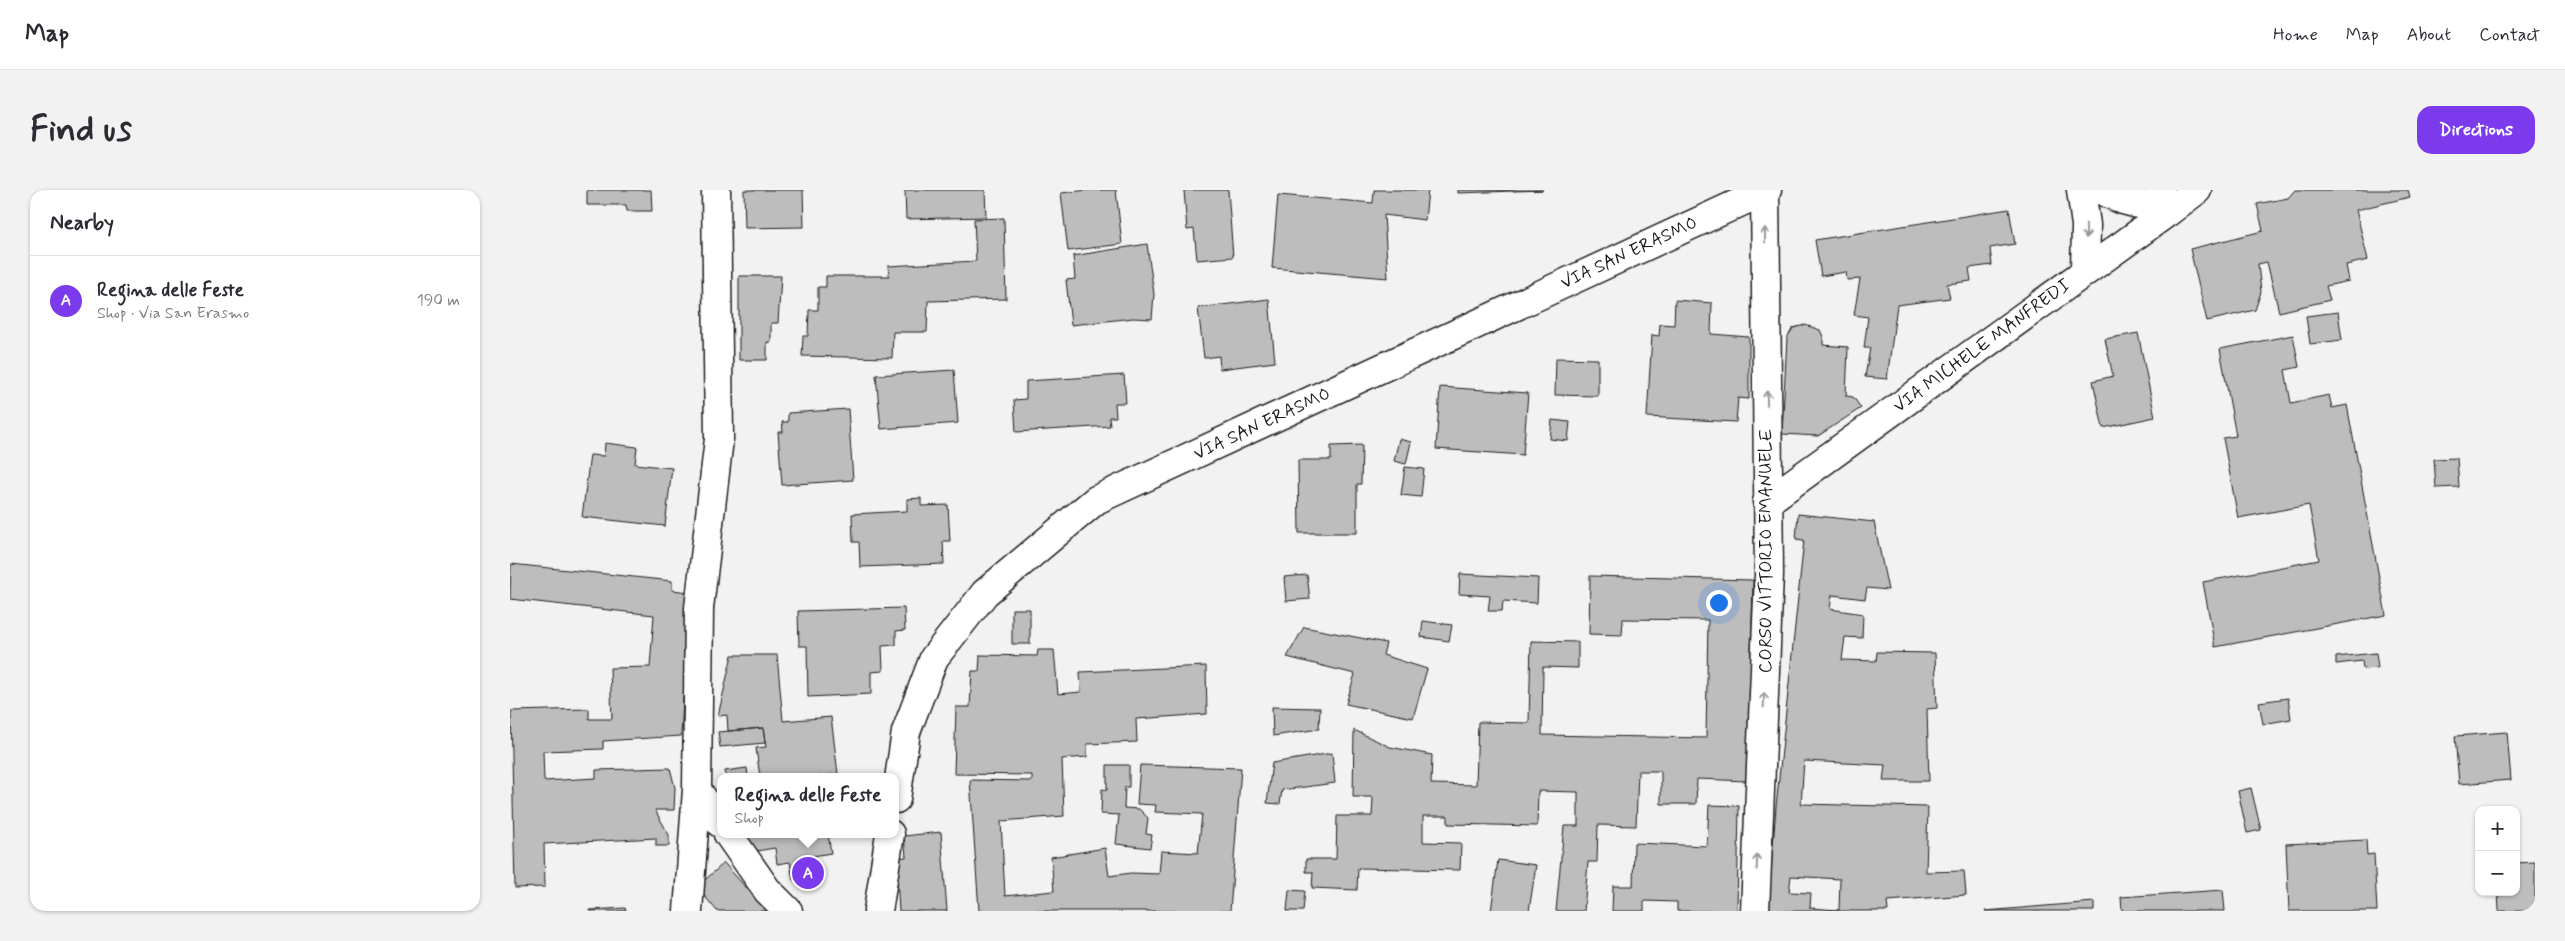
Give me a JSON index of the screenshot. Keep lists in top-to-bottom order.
{
  "streets": {
    "street": ["VIA SAN ERASMO", "VIA MICHELE MANFREDI", "CORSO VITTORIO EMANUELE"]
  },
  "crossings": [
    ["VIA SAN ERASMO", "CORSO VITTORIO EMANUELE"],
    ["VIA MICHELE MANFREDI", "CORSO VITTORIO EMANUELE"]
  ],
  "one_way": ["CORSO VITTORIO EMANUELE"],
  "page": {
    "header": "Map",
    "nav": [
      "Home",
      "Map",
      "About",
      "Contact"
    ],
    "buttons": "Directions",
    "title": "Find us",
    "heading": "Nearby",
    "list": [
      {
        "mark": "A",
        "name": "Regina delle Feste",
        "note": "Shop · Via San Erasmo",
        "value": "190 m"
      }
    ],
    "popup": ["Regina delle Feste", "Shop"],
    "map_buttons": ["+", "−"],
    "pins": "A"
  }
}
